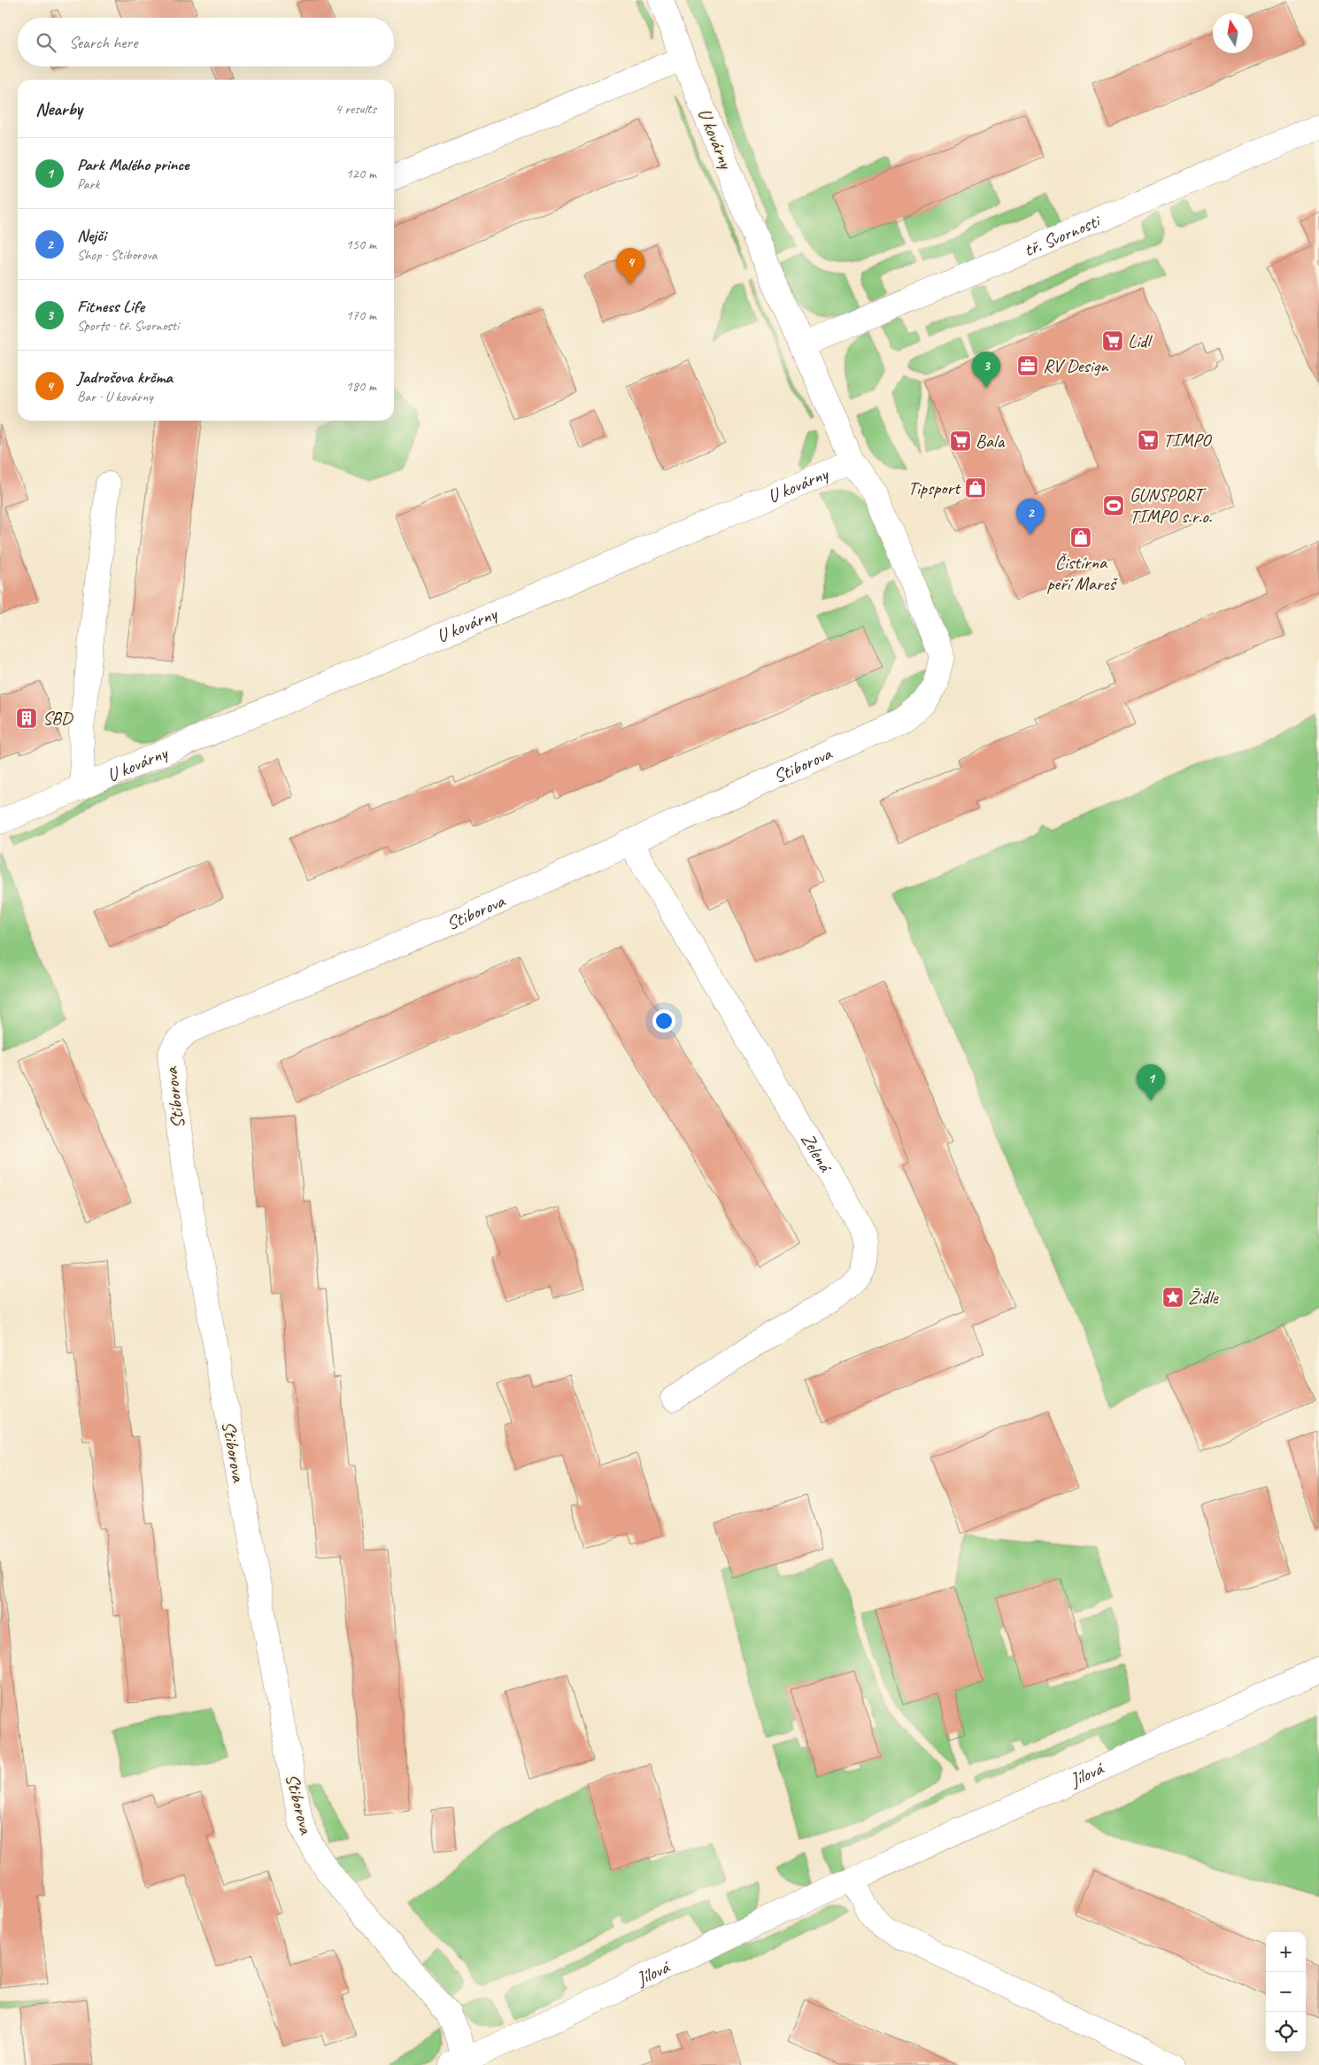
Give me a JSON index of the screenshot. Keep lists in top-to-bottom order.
{
  "streets": {
    "street": [
      "U kovárny",
      "tř. Svornosti",
      "Stiborova",
      "Zelená",
      "Jílová"
    ]
  },
  "crossings": [
    ["U kovárny", "tř. Svornosti"],
    ["U kovárny", "Stiborova"],
    ["Stiborova", "Zelená"],
    ["Stiborova", "Jílová"]
  ],
  "places": {
    "supermarket": ["Lidl", "TIMPO", "Bala"],
    "office": ["RV Design"],
    "shop": ["Tipsport", "Čistírna peří Mareš"],
    "sports": ["GUNSPORT TIMPO s.r.o."],
    "building": ["SBD"],
    "place": ["Židle"]
  },
  "north": "top",
  "page": {
    "search": "Search here",
    "heading": ["Nearby", "4 results"],
    "list": [
      {
        "mark": "1",
        "name": "Park Malého prince",
        "note": "Park",
        "value": "120 m"
      },
      {
        "mark": "2",
        "name": "Nejči",
        "note": "Shop · Stiborova",
        "value": "150 m"
      },
      {
        "mark": "3",
        "name": "Fitness Life",
        "note": "Sports · tř. Svornosti",
        "value": "170 m"
      },
      {
        "mark": "4",
        "name": "Jadrošova krčma",
        "note": "Bar · U kovárny",
        "value": "180 m"
      }
    ],
    "pins": [
      "4",
      "3",
      "2",
      "1"
    ],
    "map_buttons": ["+", "−"]
  }
}
